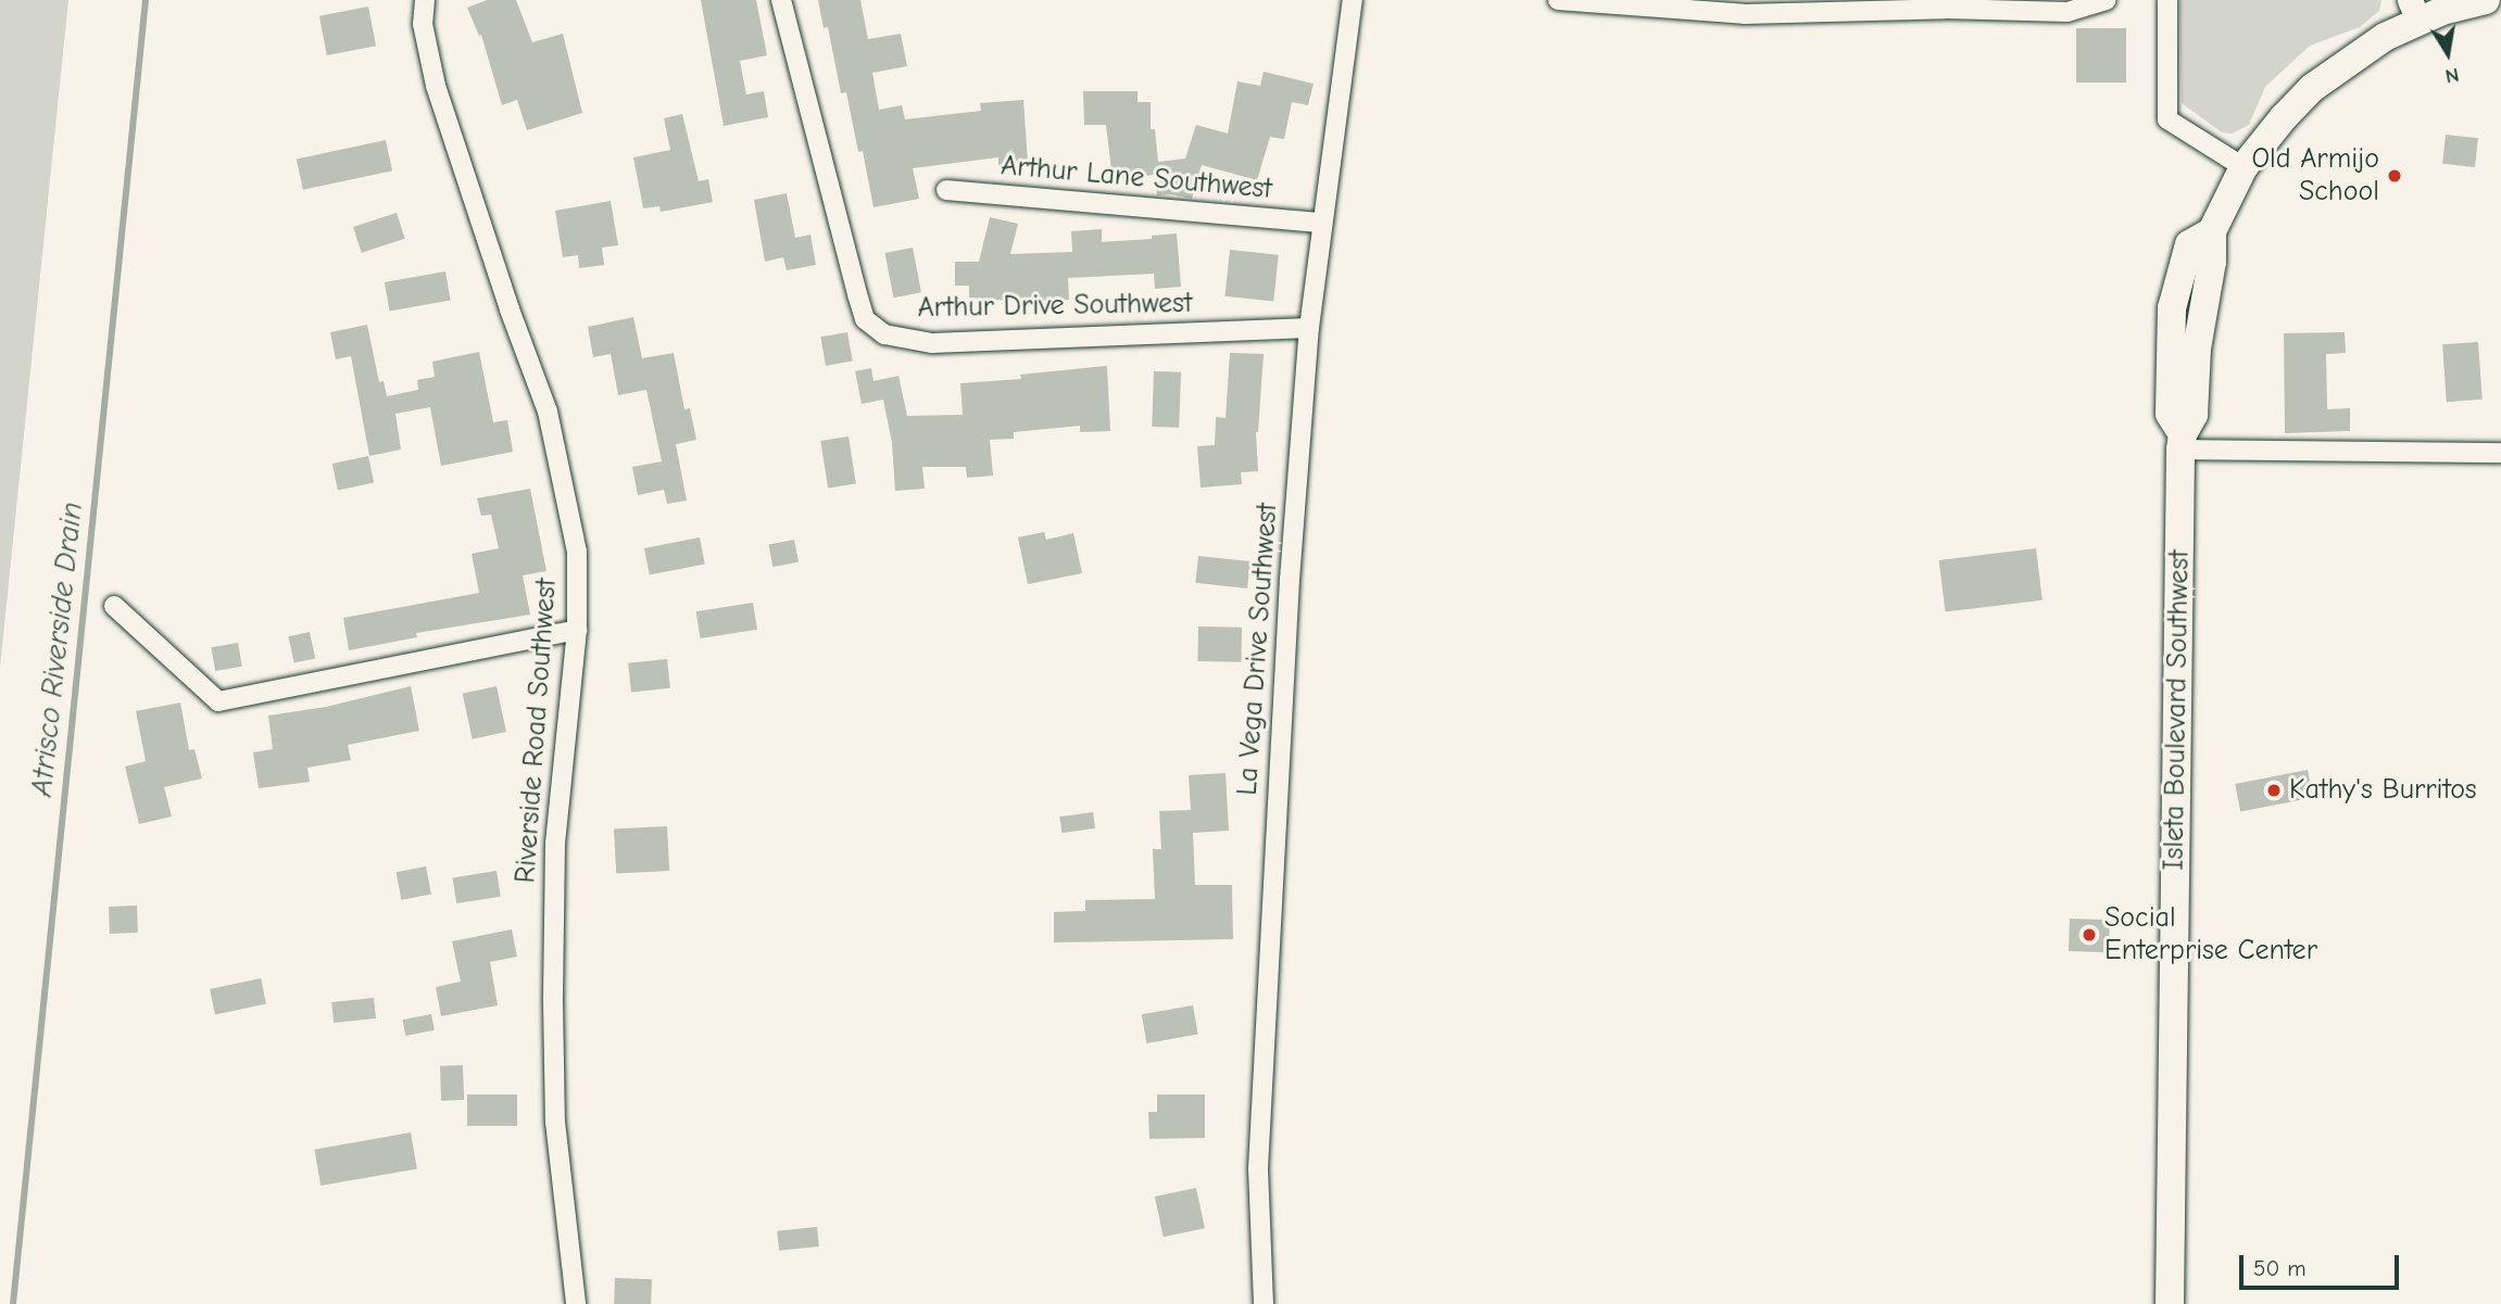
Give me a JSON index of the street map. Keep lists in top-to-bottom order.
{
  "streets": {
    "main road": ["Isleta Boulevard Southwest"],
    "street": [
      "Arthur Lane Southwest",
      "Arthur Drive Southwest",
      "La Vega Drive Southwest",
      "Riverside Road Southwest"
    ]
  },
  "crossings": [
    ["Arthur Lane Southwest", "La Vega Drive Southwest"],
    ["Arthur Drive Southwest", "La Vega Drive Southwest"]
  ],
  "water": ["Atrisco Riverside Drain"],
  "places": ["Old Armijo School", "Kathy's Burritos", "Social Enterprise Center"],
  "scale_bar": "50 m",
  "north": "bottom"
}
